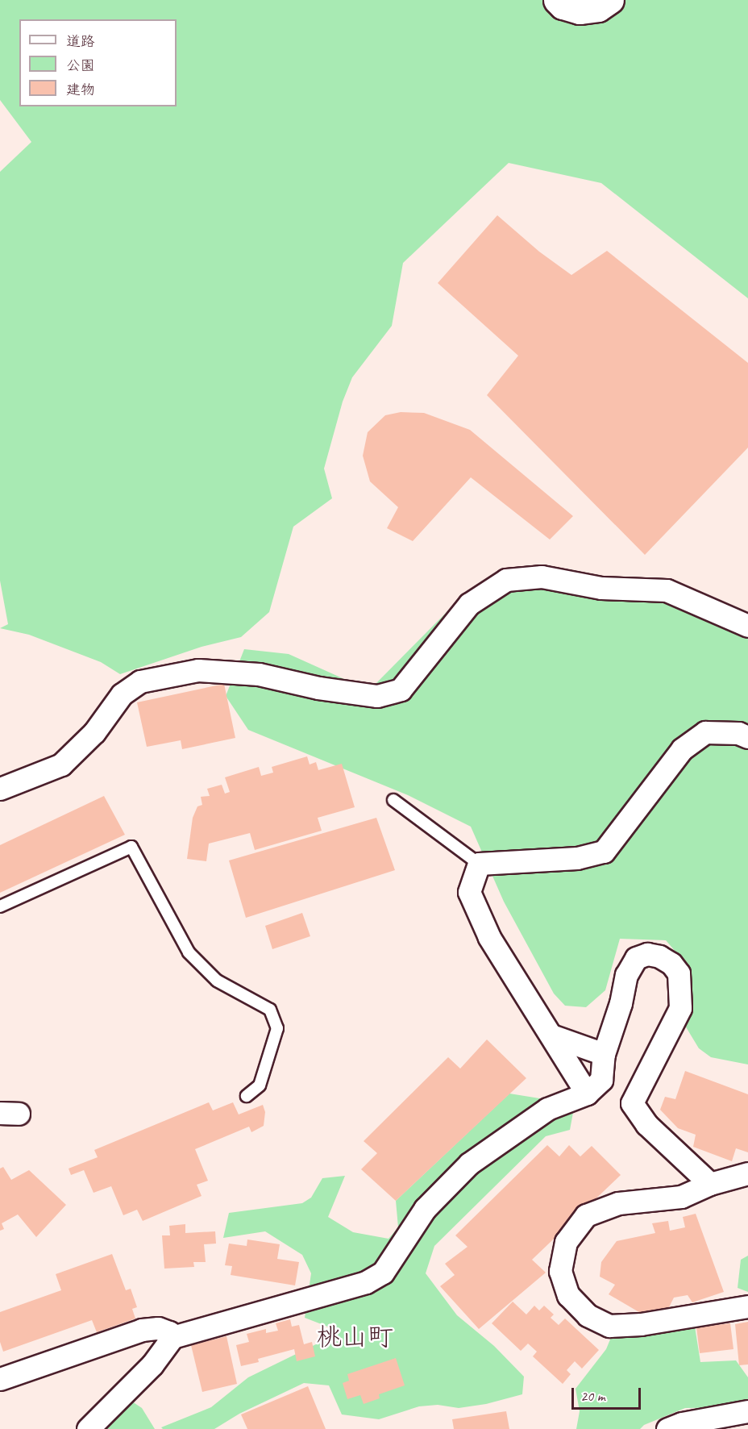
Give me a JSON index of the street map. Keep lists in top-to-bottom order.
{
  "districts": ["桃山町"],
  "legend": ["道路", "公園", "建物"],
  "scale_bar": "20 m"
}
